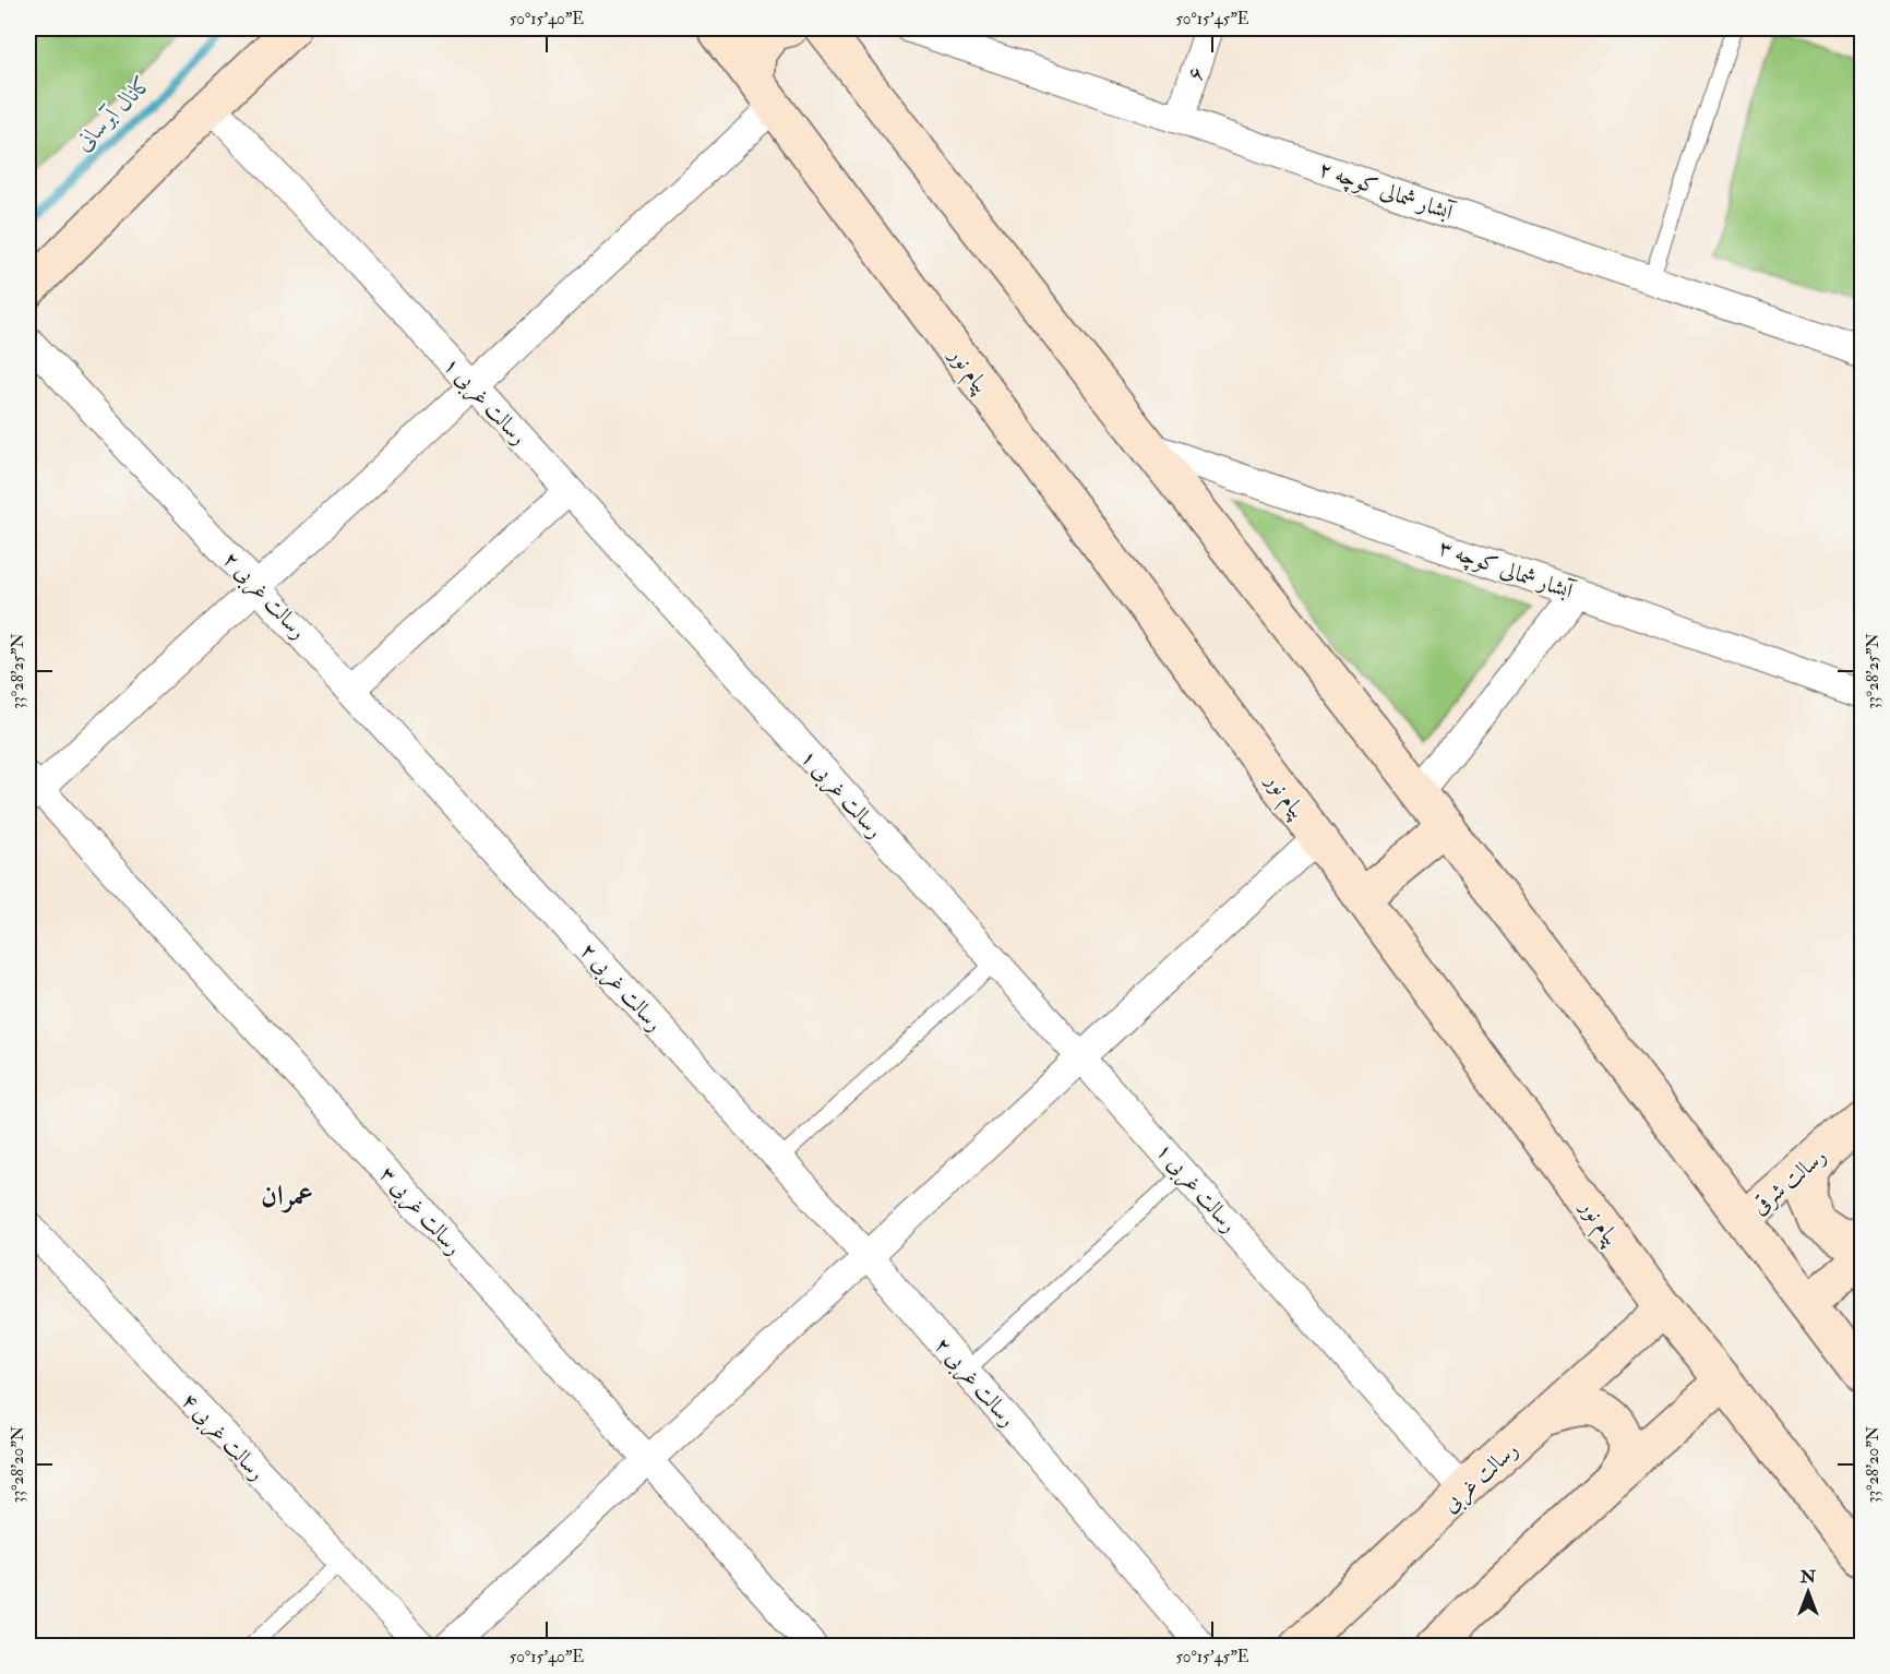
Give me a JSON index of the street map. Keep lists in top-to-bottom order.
{
  "streets": {
    "street": [
      "۶",
      "آبشار شمالی کوچه ۲",
      "پیام نور",
      "رسالت غربی ۱",
      "آبشار شمالی کوچه ۳",
      "رسالت غربی ۲",
      "رسالت شرقی",
      "رسالت غربی ۳",
      "رسالت غربی ۴",
      "رسالت غربی"
    ]
  },
  "crossings": [
    ["۶", "آبشار شمالی کوچه ۲"],
    ["پیام نور", "رسالت غربی"],
    ["رسالت غربی ۱", "رسالت غربی"]
  ],
  "districts": ["عمران"],
  "water": ["کانال آبرسانی"],
  "north": "top",
  "coordinates": [
    "50°15'40\"E",
    "50°15'45\"E",
    "33°28'25\"N",
    "33°28'20\"N"
  ]
}
